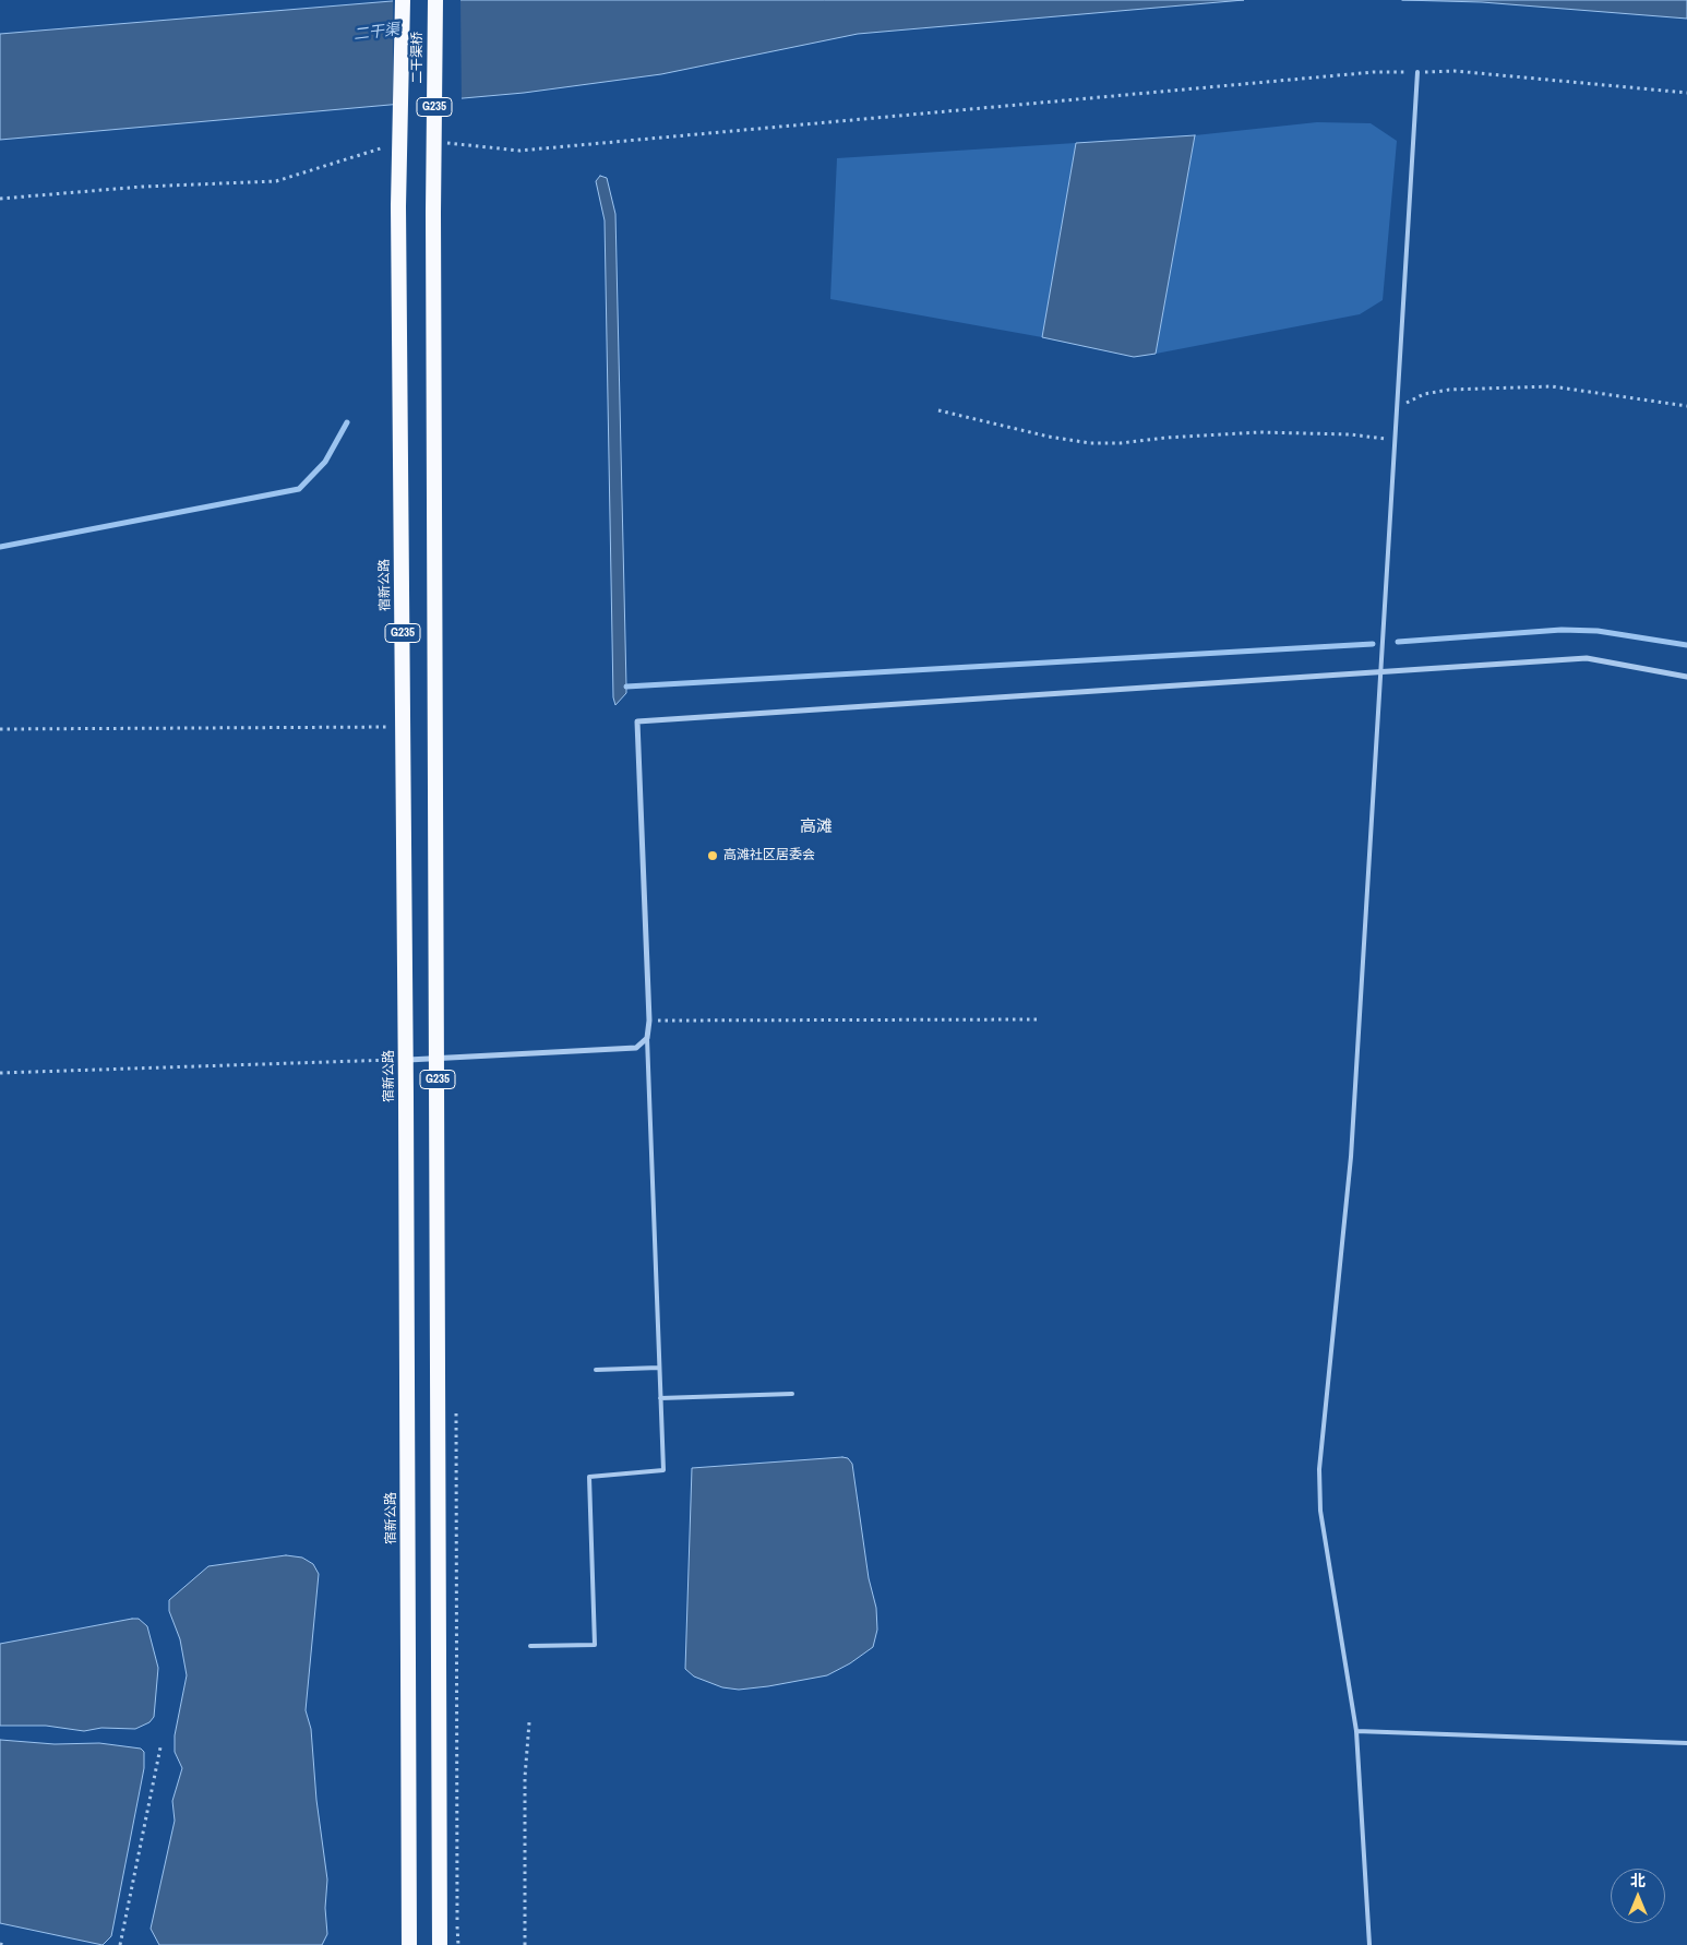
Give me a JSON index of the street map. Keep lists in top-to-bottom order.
{
  "streets": {
    "highway": ["二干渠桥", "G235", "宿新公路"]
  },
  "crossings": [
    ["二干渠桥", "G235"],
    ["二干渠桥", "宿新公路"]
  ],
  "districts": ["高滩"],
  "water": ["二干渠"],
  "places": ["高滩社区居委会"],
  "north": "top"
}
